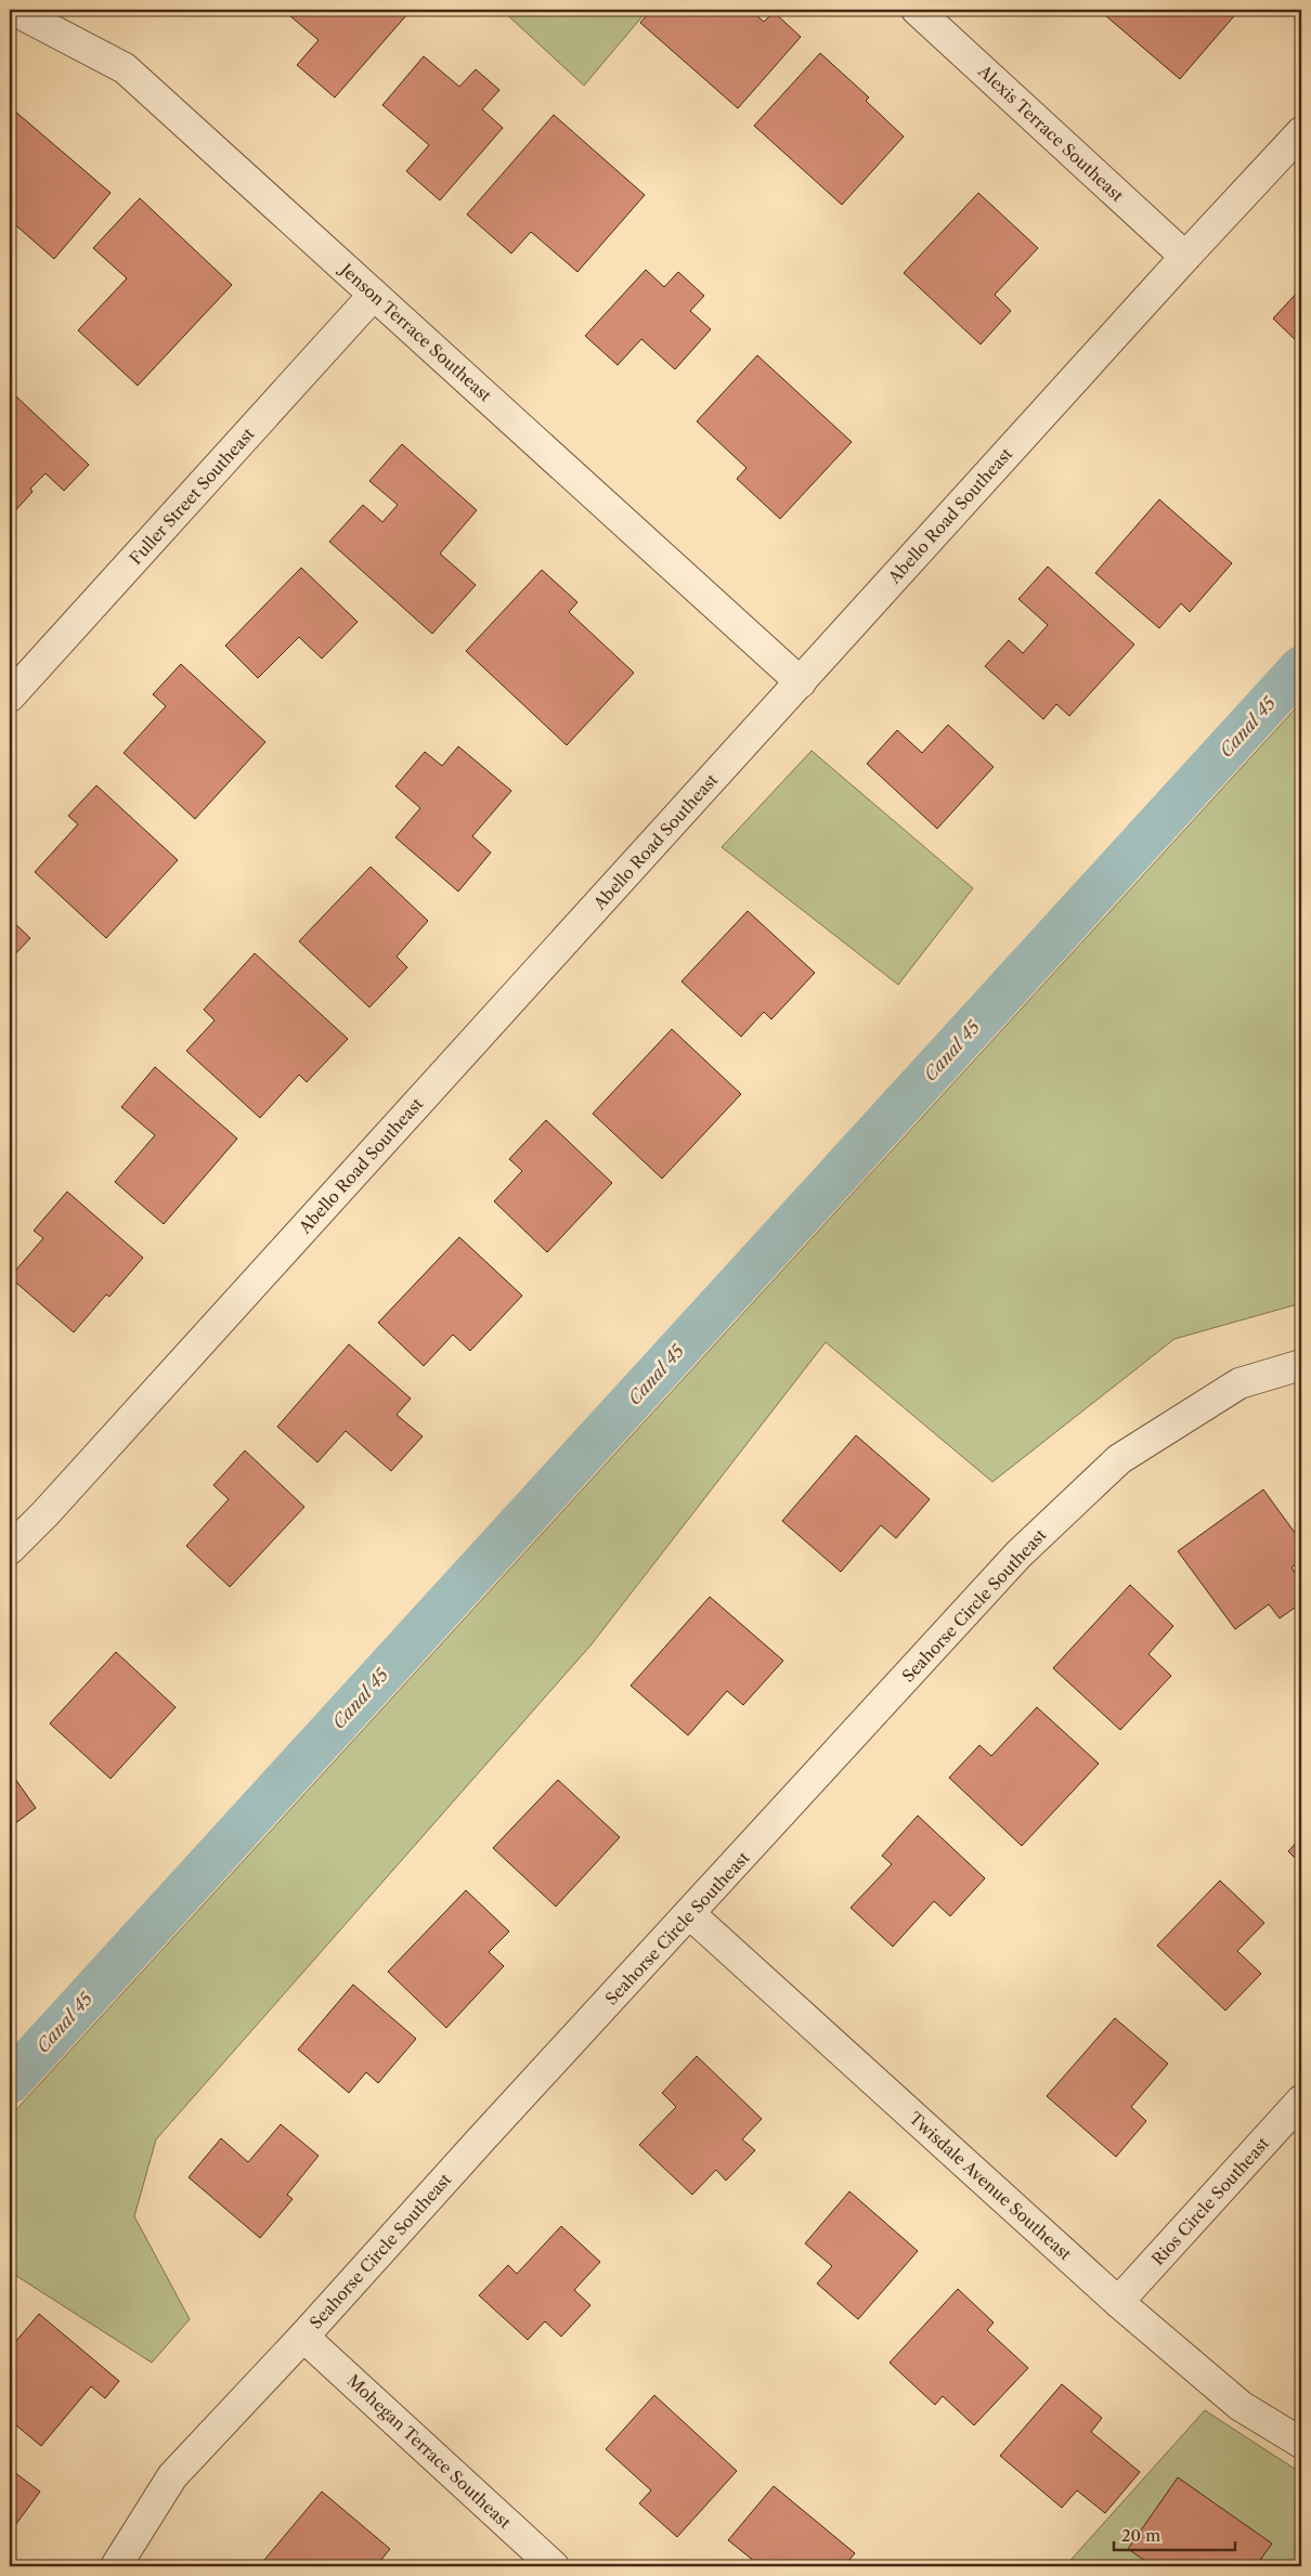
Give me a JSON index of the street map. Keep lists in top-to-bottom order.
{
  "streets": {
    "street": [
      "Alexis Terrace Southeast",
      "Jenson Terrace Southeast",
      "Fuller Street Southeast",
      "Abello Road Southeast",
      "Seahorse Circle Southeast",
      "Twisdale Avenue Southeast",
      "Rios Circle Southeast",
      "Mohegan Terrace Southeast"
    ]
  },
  "crossings": [
    ["Alexis Terrace Southeast", "Abello Road Southeast"],
    ["Jenson Terrace Southeast", "Fuller Street Southeast"],
    ["Jenson Terrace Southeast", "Abello Road Southeast"],
    ["Seahorse Circle Southeast", "Twisdale Avenue Southeast"],
    ["Seahorse Circle Southeast", "Mohegan Terrace Southeast"],
    ["Twisdale Avenue Southeast", "Rios Circle Southeast"]
  ],
  "water": ["Canal 45"],
  "scale_bar": "20 m"
}
